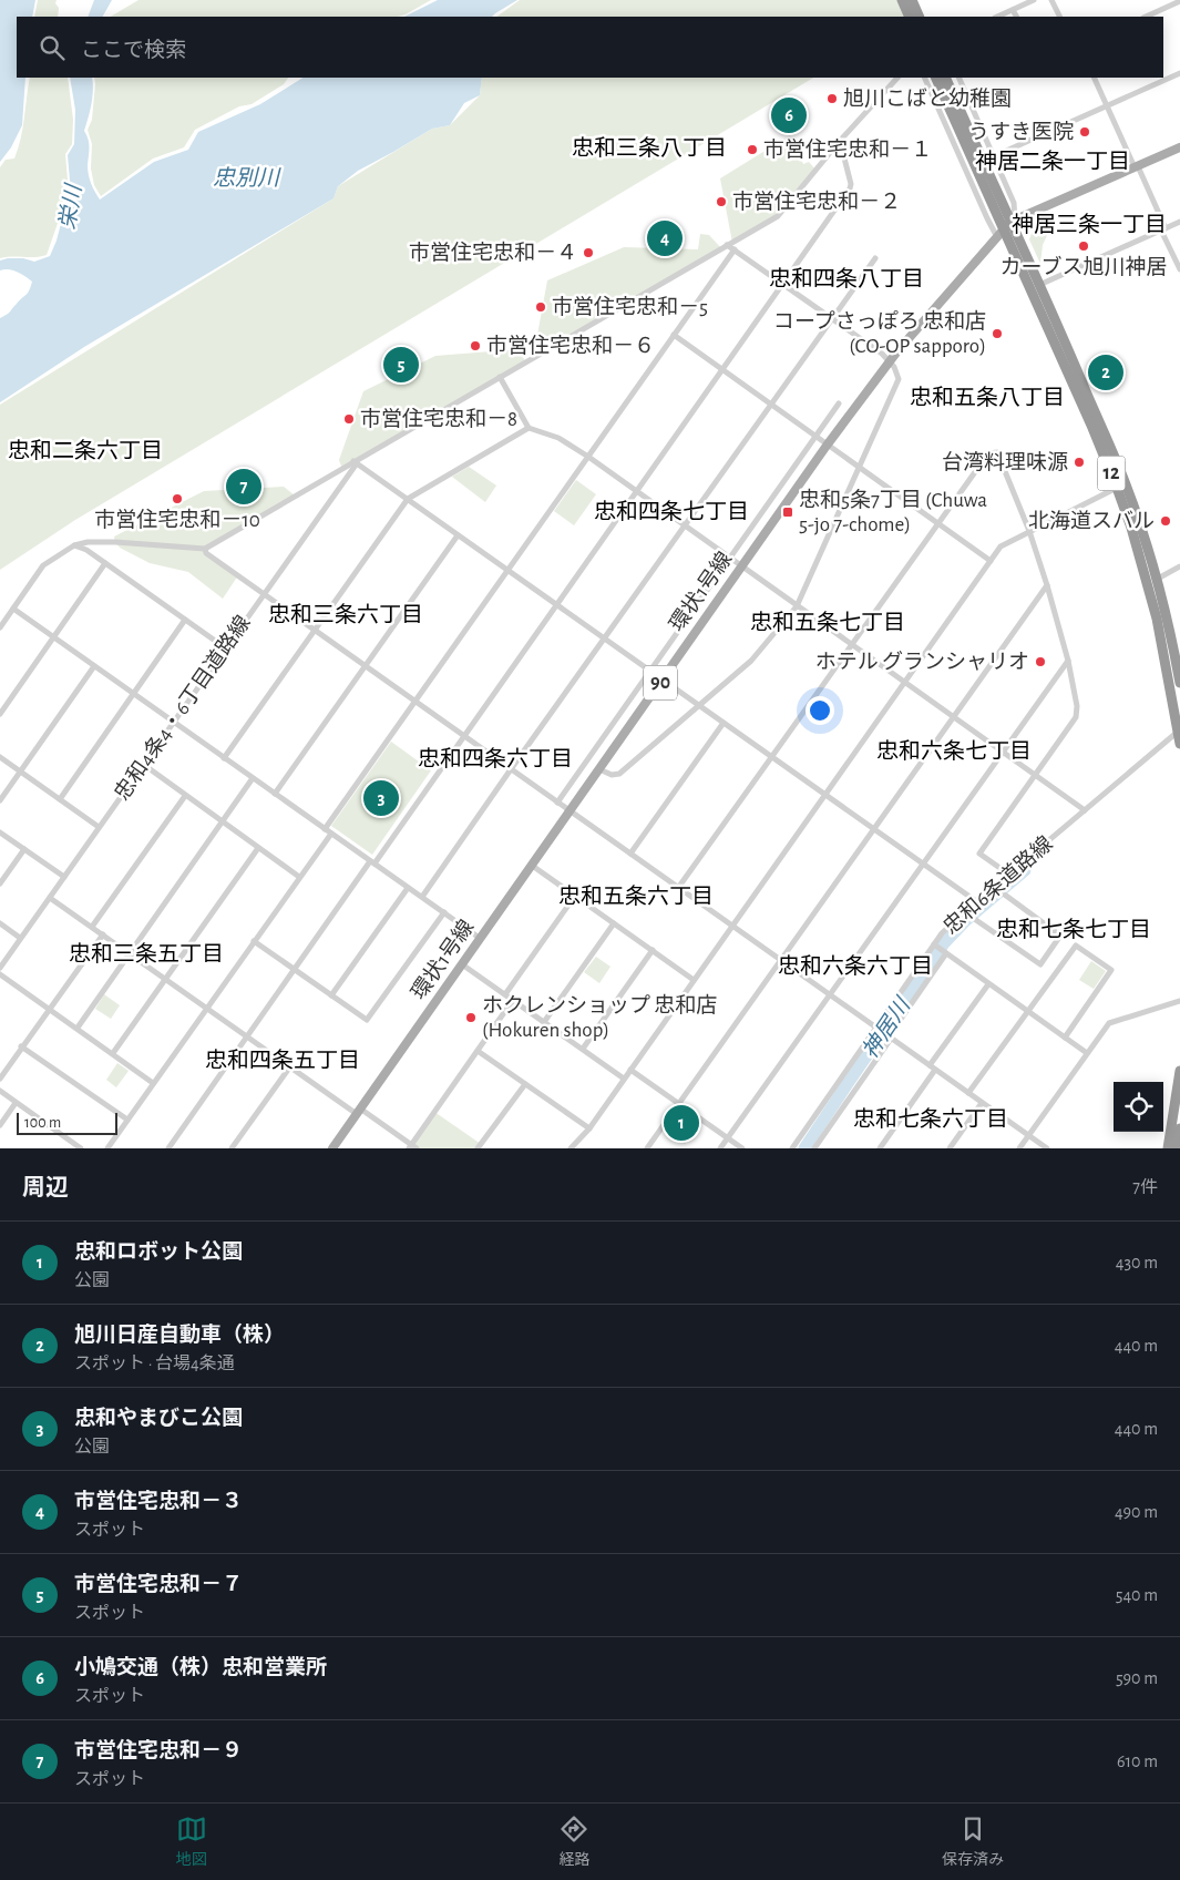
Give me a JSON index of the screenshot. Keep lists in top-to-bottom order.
{
  "streets": {
    "highway": ["12"],
    "main road": ["環状1号線", "90"],
    "street": ["忠和4条4・6丁目道路線", "忠和6条道路線"]
  },
  "crossings": [
    ["12", "環状1号線"],
    ["12", "忠和6条道路線"],
    ["環状1号線", "忠和4条4・6丁目道路線"],
    ["忠和4条4・6丁目道路線", "忠和6条道路線"]
  ],
  "districts": [
    "忠和三条八丁目",
    "神居二条一丁目",
    "神居三条一丁目",
    "忠和四条八丁目",
    "忠和五条八丁目",
    "忠和二条六丁目",
    "忠和四条七丁目",
    "忠和三条六丁目",
    "忠和五条七丁目",
    "忠和六条七丁目",
    "忠和四条六丁目",
    "忠和五条六丁目",
    "忠和七条七丁目",
    "忠和三条五丁目",
    "忠和六条六丁目",
    "忠和四条五丁目",
    "忠和七条六丁目"
  ],
  "water": ["忠別川", "栄川", "神居川"],
  "places": {
    "other": [
      "旭川こばと幼稚園",
      "うすき医院",
      "市営住宅忠和－１",
      "市営住宅忠和－２",
      "カーブス旭川神居",
      "市営住宅忠和－４",
      "市営住宅忠和－5",
      "コープさっぽろ 忠和店 (CO-OP sapporo)",
      "市営住宅忠和－６",
      "市営住宅忠和－8",
      "台湾料理味源",
      "市営住宅忠和－10",
      "北海道スバル",
      "ホテル グランシャリオ",
      "ホクレンショップ 忠和店 (Hokuren shop)"
    ],
    "transit": ["忠和5条7丁目 (Chuwa 5-jo 7-chome)"]
  },
  "scale_bar": "100 m",
  "page": {
    "search": "ここで検索",
    "pins": [
      "6",
      "4",
      "5",
      "2",
      "7",
      "3",
      "1"
    ],
    "scale": "100 m",
    "heading": ["周辺", "7件"],
    "list": [
      {
        "mark": "1",
        "name": "忠和ロボット公園",
        "note": "公園",
        "value": "430 m"
      },
      {
        "mark": "2",
        "name": "旭川日産自動車（株）",
        "note": "スポット · 台場4条通",
        "value": "440 m"
      },
      {
        "mark": "3",
        "name": "忠和やまびこ公園",
        "note": "公園",
        "value": "440 m"
      },
      {
        "mark": "4",
        "name": "市営住宅忠和－３",
        "note": "スポット",
        "value": "490 m"
      },
      {
        "mark": "5",
        "name": "市営住宅忠和－７",
        "note": "スポット",
        "value": "540 m"
      },
      {
        "mark": "6",
        "name": "小鳩交通（株）忠和営業所",
        "note": "スポット",
        "value": "590 m"
      },
      {
        "mark": "7",
        "name": "市営住宅忠和－９",
        "note": "スポット",
        "value": "610 m"
      }
    ],
    "nav": ["地図", "経路", "保存済み"]
  }
}
